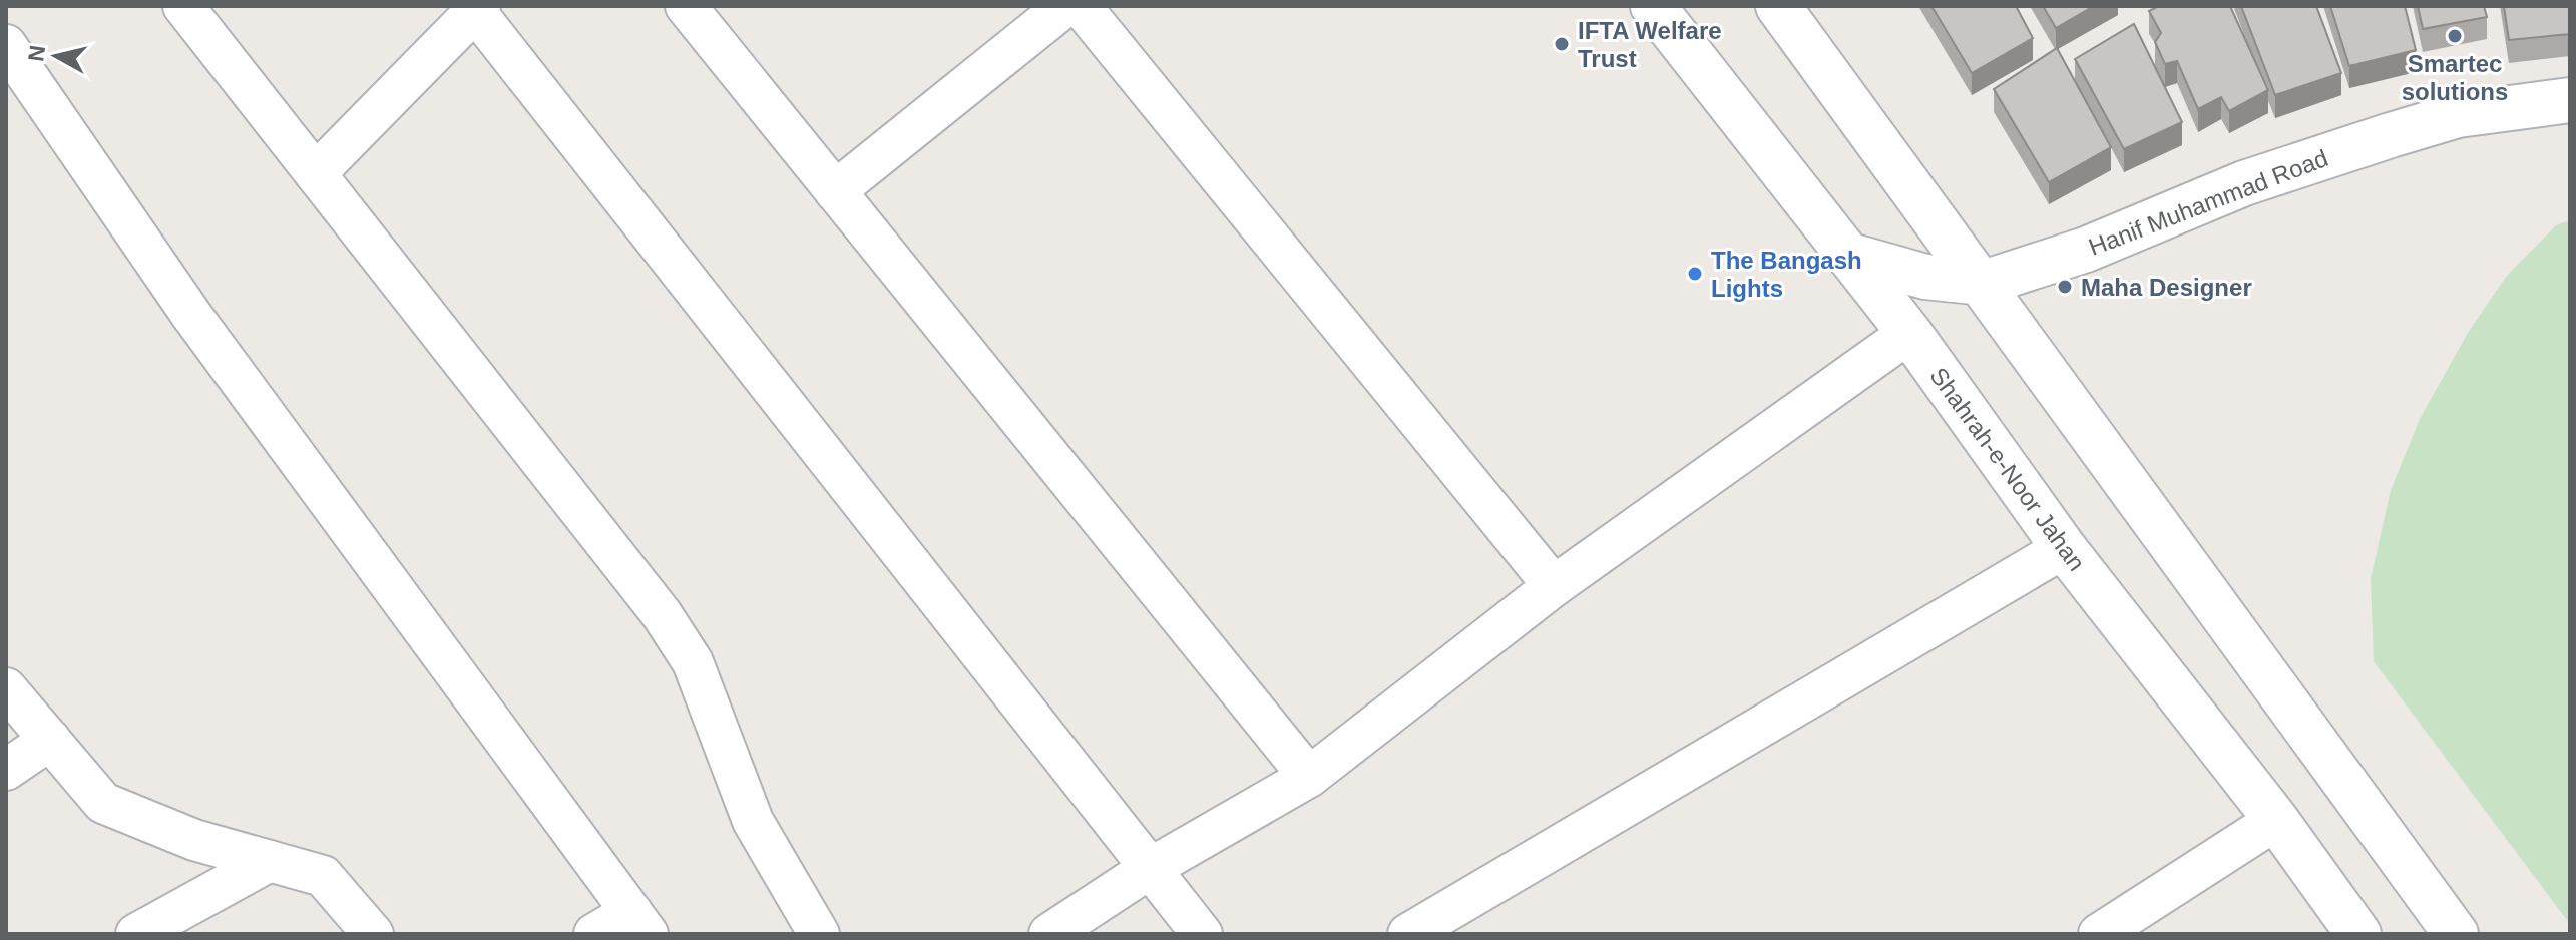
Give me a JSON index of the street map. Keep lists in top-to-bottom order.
{
  "streets": {
    "main road": ["Hanif Muhammad Road", "Shahrah-e-Noor Jahan"]
  },
  "crossings": [
    ["Hanif Muhammad Road", "Shahrah-e-Noor Jahan"]
  ],
  "places": [
    "Smartec solutions",
    "IFTA Welfare Trust",
    "The Bangash Lights",
    "Maha Designer"
  ],
  "north": "left"
}
